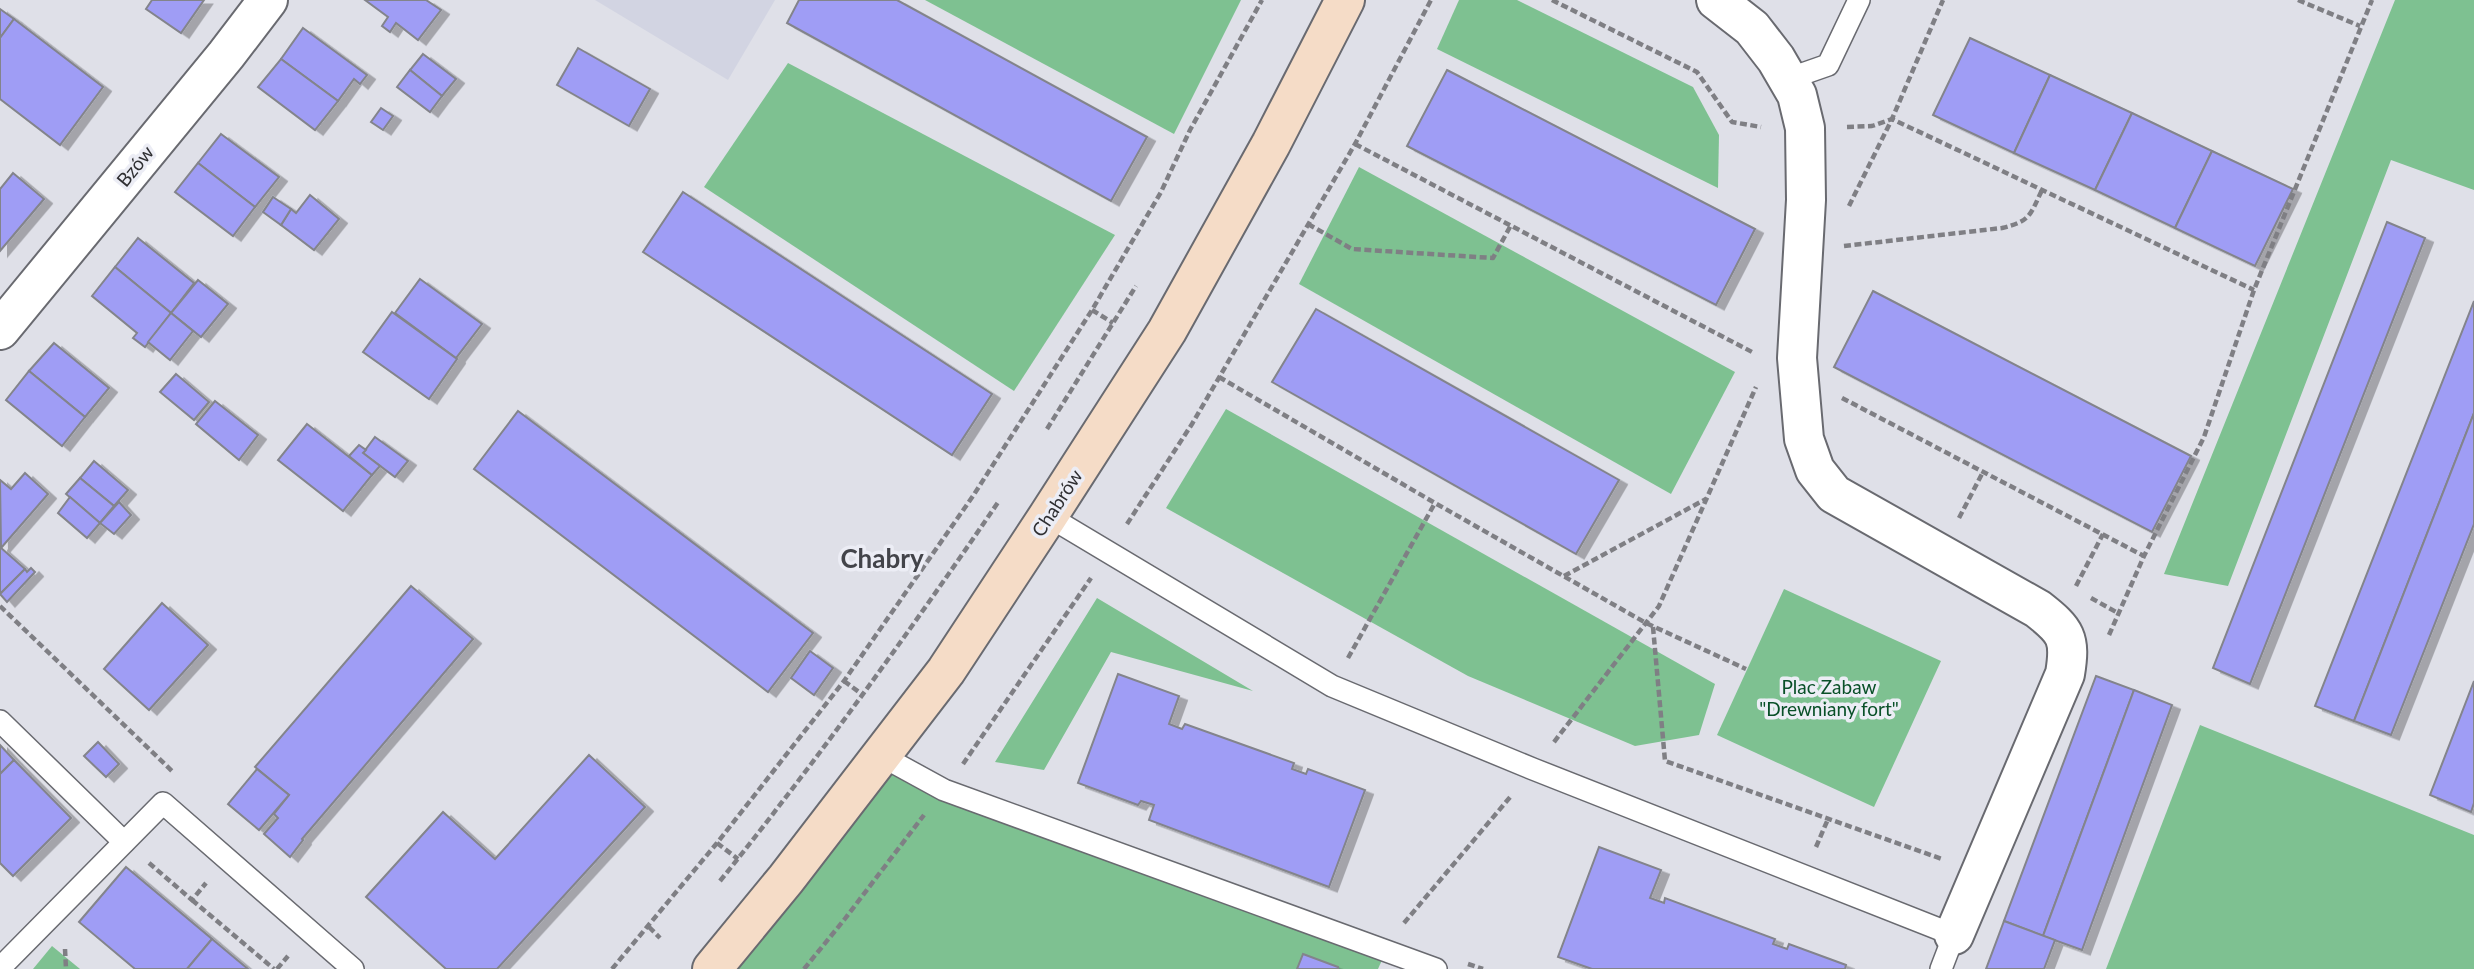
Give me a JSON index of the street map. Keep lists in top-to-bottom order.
{
  "streets": {
    "street": ["Bzów", "Chabrów"]
  },
  "districts": ["Chabry"],
  "parks": ["Plac Zabaw \"Drewniany fort\""]
}
